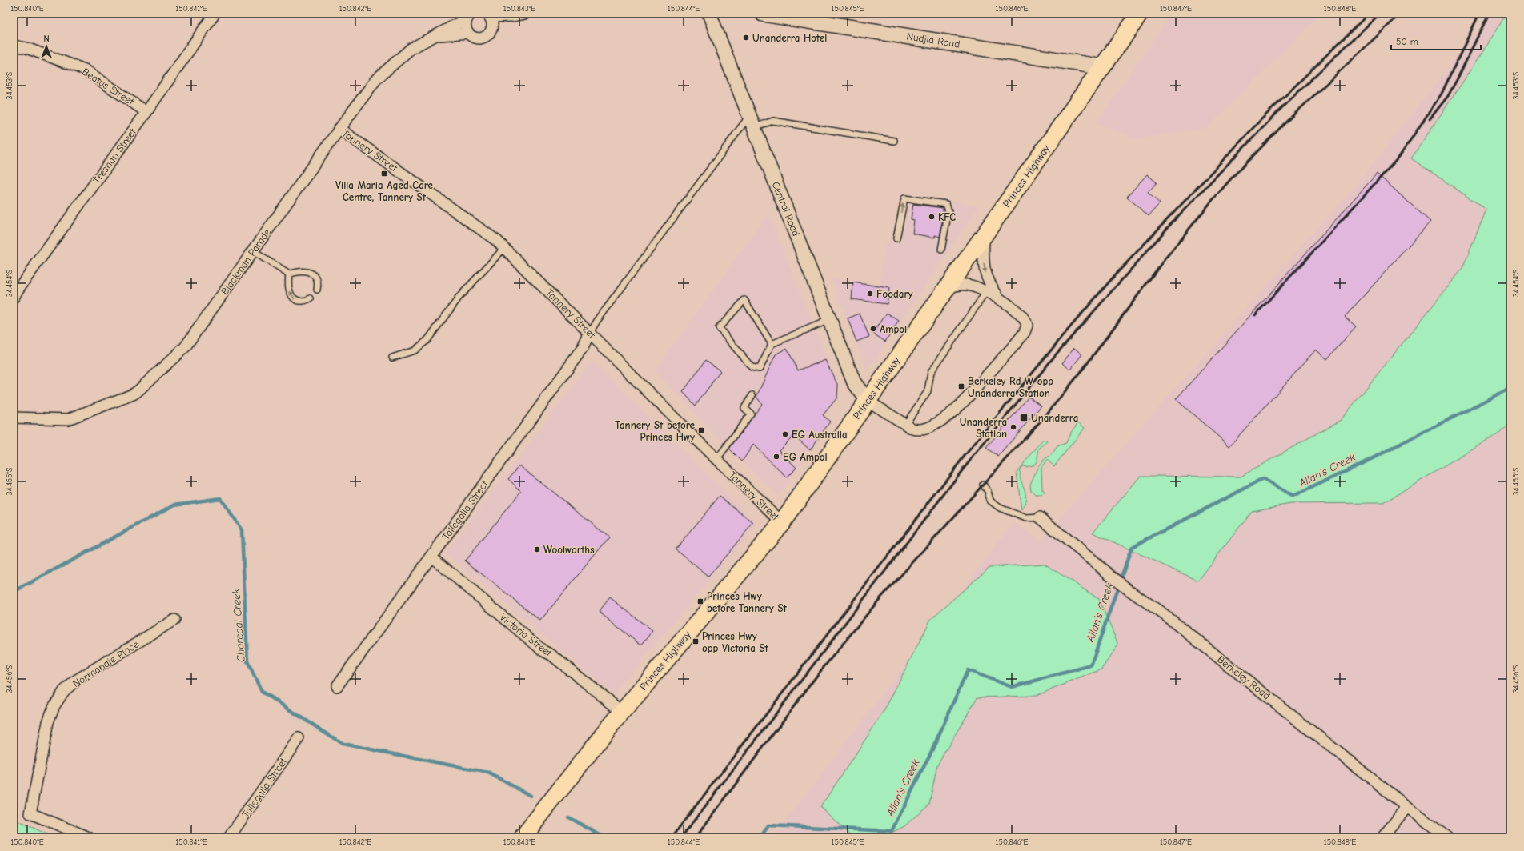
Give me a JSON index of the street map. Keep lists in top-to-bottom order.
{
  "streets": {
    "main road": ["Nudjia Road", "Princes Highway"],
    "street": [
      "Beatus Street",
      "Tannery Street",
      "Tresnan Street",
      "Central Road",
      "Blackman Parade",
      "Tallegalla Street",
      "Victoria Street",
      "Normandie Place",
      "Berkeley Road"
    ]
  },
  "crossings": [
    ["Nudjia Road", "Princes Highway"],
    ["Beatus Street", "Tresnan Street"],
    ["Tannery Street", "Princes Highway"],
    ["Tannery Street", "Blackman Parade"],
    ["Tannery Street", "Tallegalla Street"],
    ["Princes Highway", "Central Road"],
    ["Princes Highway", "Victoria Street"],
    ["Tallegalla Street", "Victoria Street"]
  ],
  "water": ["Allan's Creek", "Charcoal Creek"],
  "places": {
    "other": [
      "Unanderra Hotel",
      "KFC",
      "Foodary",
      "Ampol",
      "Unanderra Station",
      "EG Australia",
      "EG Ampol",
      "Woolworths"
    ],
    "transit": [
      "Villa Maria Aged Care Centre, Tannery St",
      "Berkeley Rd W opp Unanderra Station",
      "Unanderra",
      "Tannery St before Princes Hwy",
      "Princes Hwy before Tannery St",
      "Princes Hwy opp Victoria St"
    ]
  },
  "scale_bar": "50 m",
  "north": "top",
  "coordinates": [
    "150.840°E",
    "150.841°E",
    "150.842°E",
    "150.843°E",
    "150.844°E",
    "150.845°E",
    "150.846°E",
    "150.847°E",
    "150.848°E",
    "34.453°S",
    "34.454°S",
    "34.455°S",
    "34.456°S"
  ]
}
